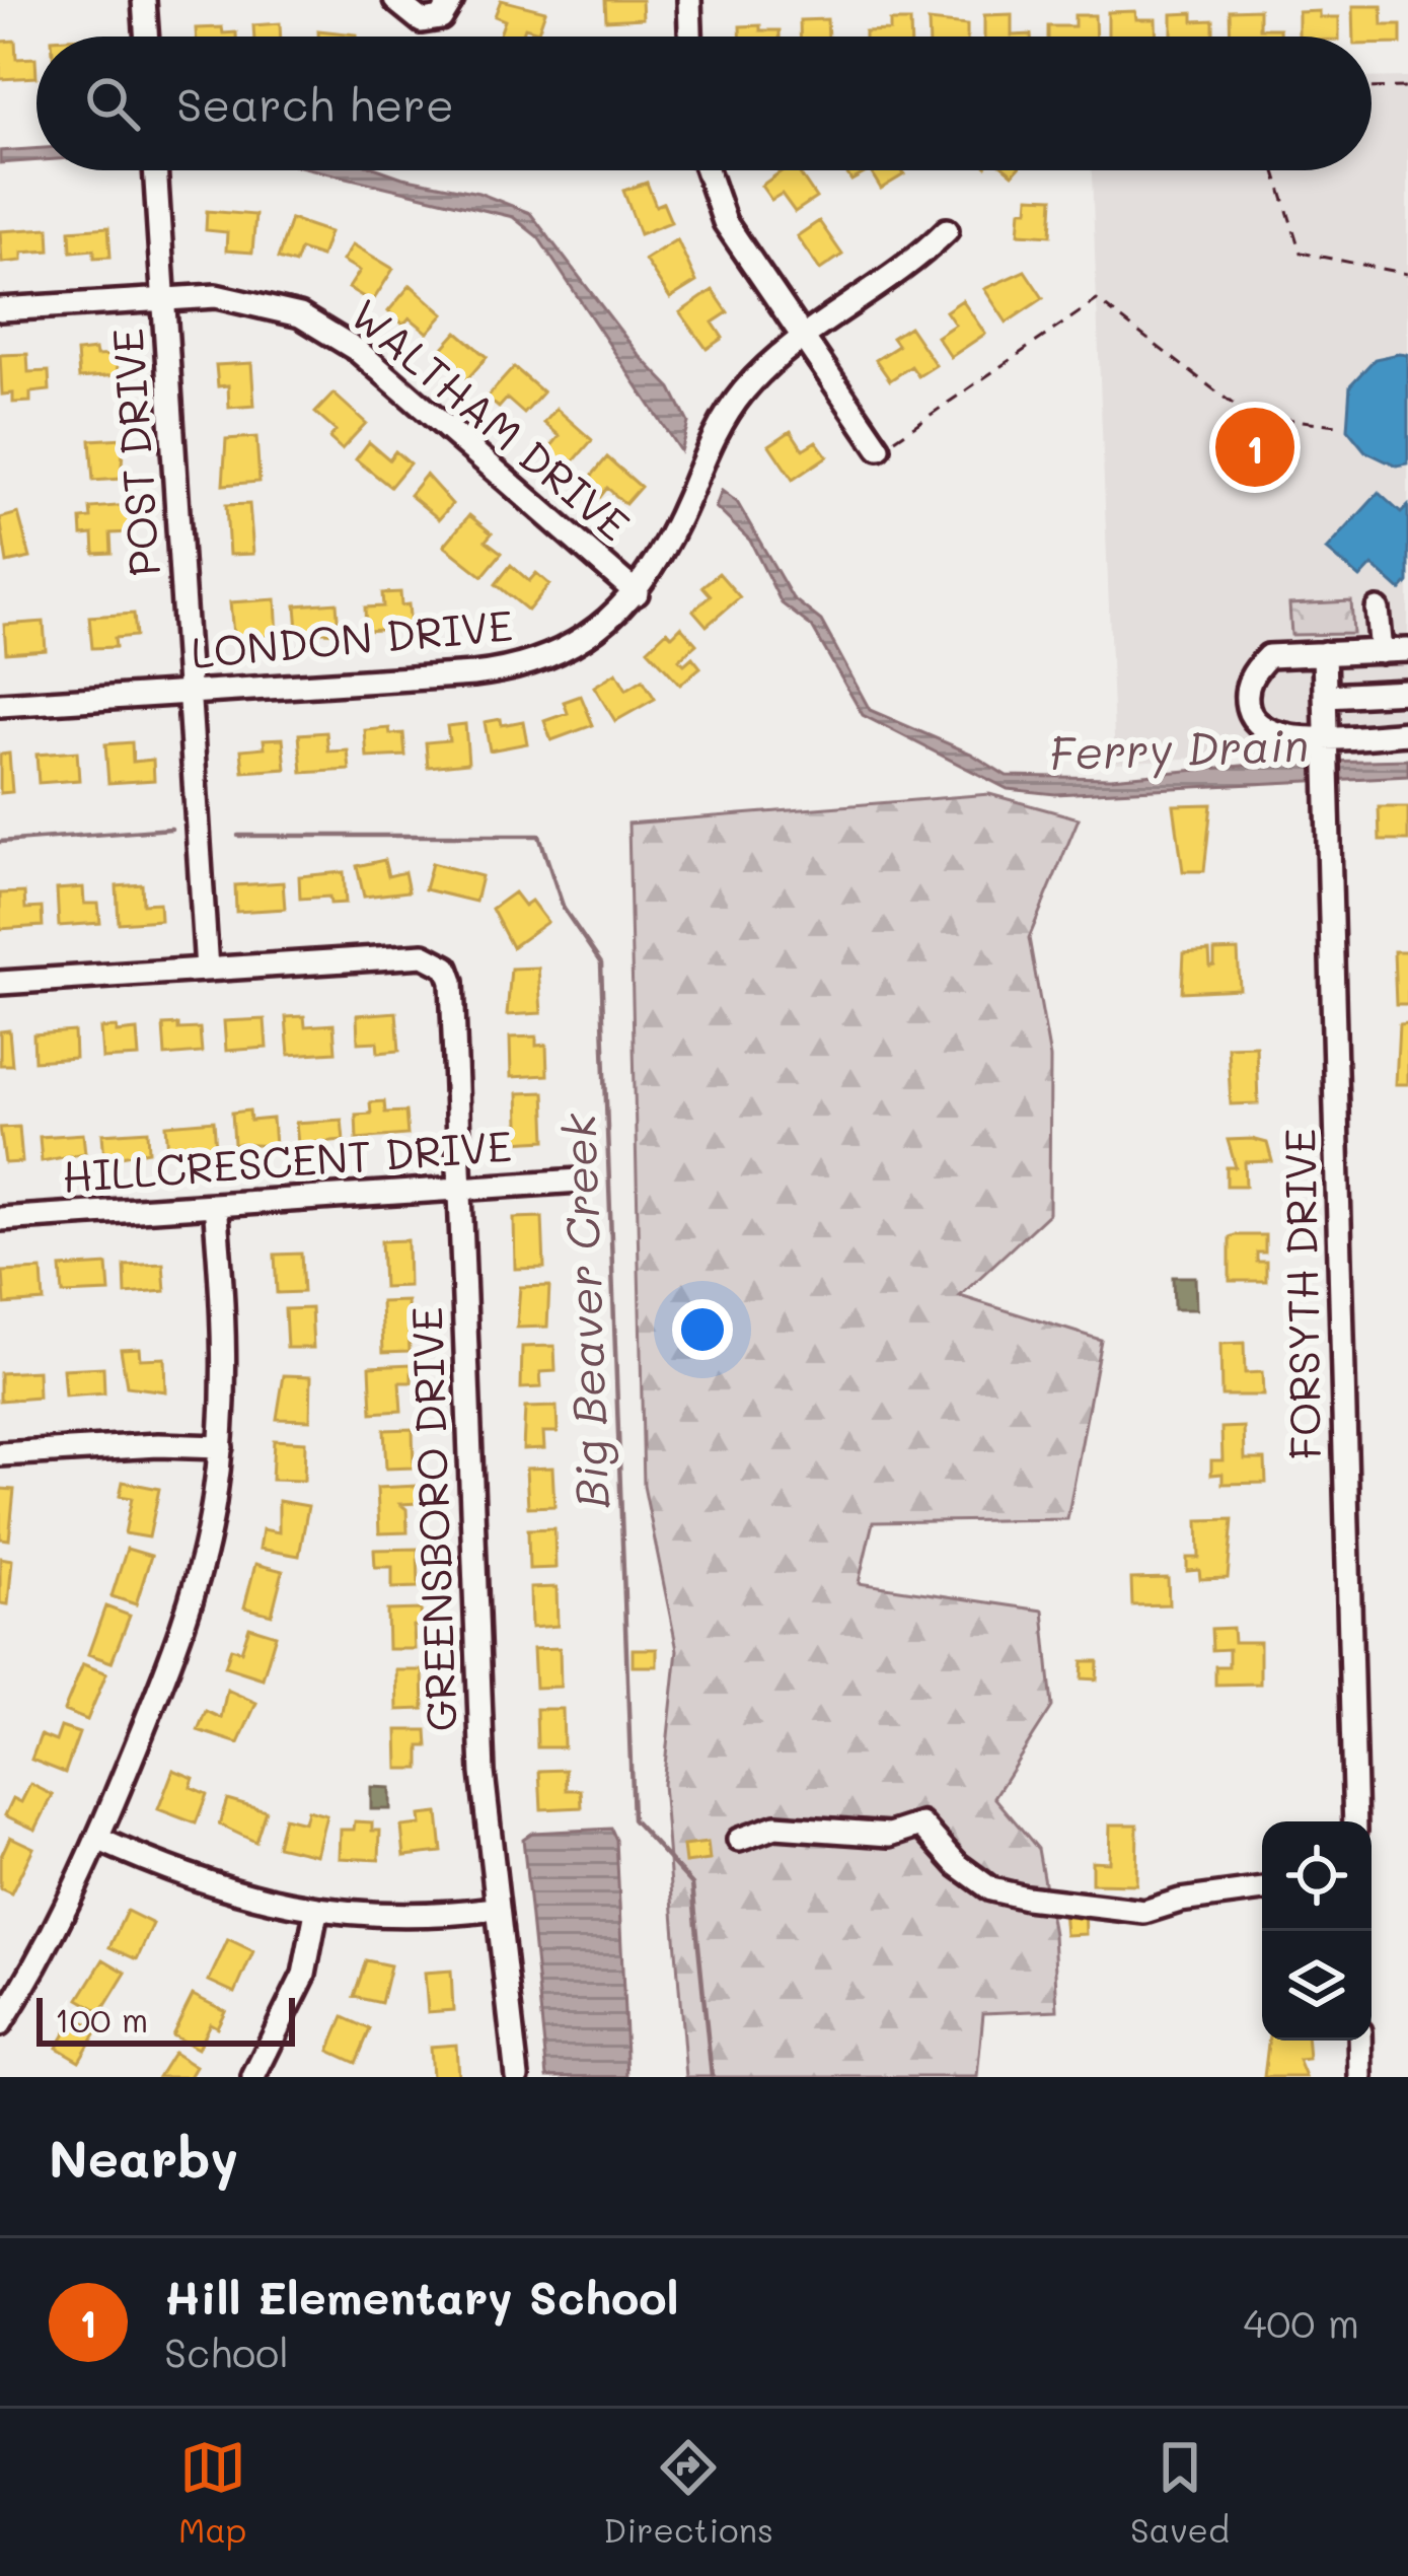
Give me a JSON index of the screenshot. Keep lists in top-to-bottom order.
{
  "streets": {
    "street": [
      "WALTHAM DRIVE",
      "POST DRIVE",
      "LONDON DRIVE",
      "HILLCRESCENT DRIVE",
      "FORSYTH DRIVE",
      "GREENSBORO DRIVE"
    ]
  },
  "crossings": [
    ["WALTHAM DRIVE", "POST DRIVE"],
    ["WALTHAM DRIVE", "LONDON DRIVE"],
    ["POST DRIVE", "LONDON DRIVE"],
    ["POST DRIVE", "GREENSBORO DRIVE"],
    ["HILLCRESCENT DRIVE", "GREENSBORO DRIVE"]
  ],
  "water": ["Ferry Drain", "Big Beaver Creek"],
  "scale_bar": "100 m",
  "page": {
    "search": "Search here",
    "pins": "1",
    "scale": "100 m",
    "heading": "Nearby",
    "list": [
      {
        "mark": "1",
        "name": "Hill Elementary School",
        "note": "School",
        "value": "400 m"
      }
    ],
    "nav": ["Map", "Directions", "Saved"]
  }
}
